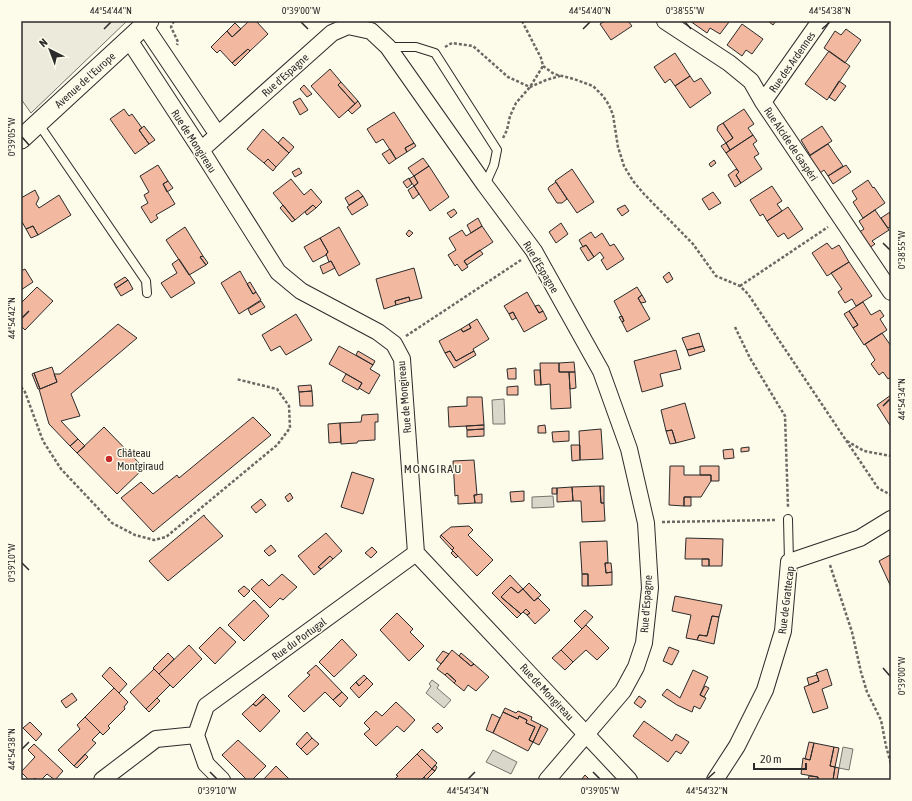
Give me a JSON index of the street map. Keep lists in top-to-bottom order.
{
  "streets": {
    "street": [
      "Rue des Ardennes",
      "Rue d'Espagne",
      "Avenue de l'Europe",
      "Rue de Mongireau",
      "Rue Alcide de Gaspéri",
      "Rue de Grattecap",
      "Rue du Portugal"
    ]
  },
  "crossings": [
    ["Rue des Ardennes", "Rue Alcide de Gaspéri"],
    ["Rue d'Espagne", "Rue de Mongireau"],
    ["Avenue de l'Europe", "Rue de Mongireau"],
    ["Rue de Mongireau", "Rue du Portugal"]
  ],
  "districts": ["MONGIRAU"],
  "places": ["Château Montgiraud"],
  "scale_bar": "20 m",
  "north": "top left",
  "coordinates": [
    "44°54'44\"N",
    "0°39'00\"W",
    "44°54'40\"N",
    "0°38'55\"W",
    "44°54'38\"N",
    "0°39'05\"W",
    "44°54'42\"N",
    "44°54'34\"N",
    "0°39'10\"W",
    "44°54'32\"N"
  ]
}
